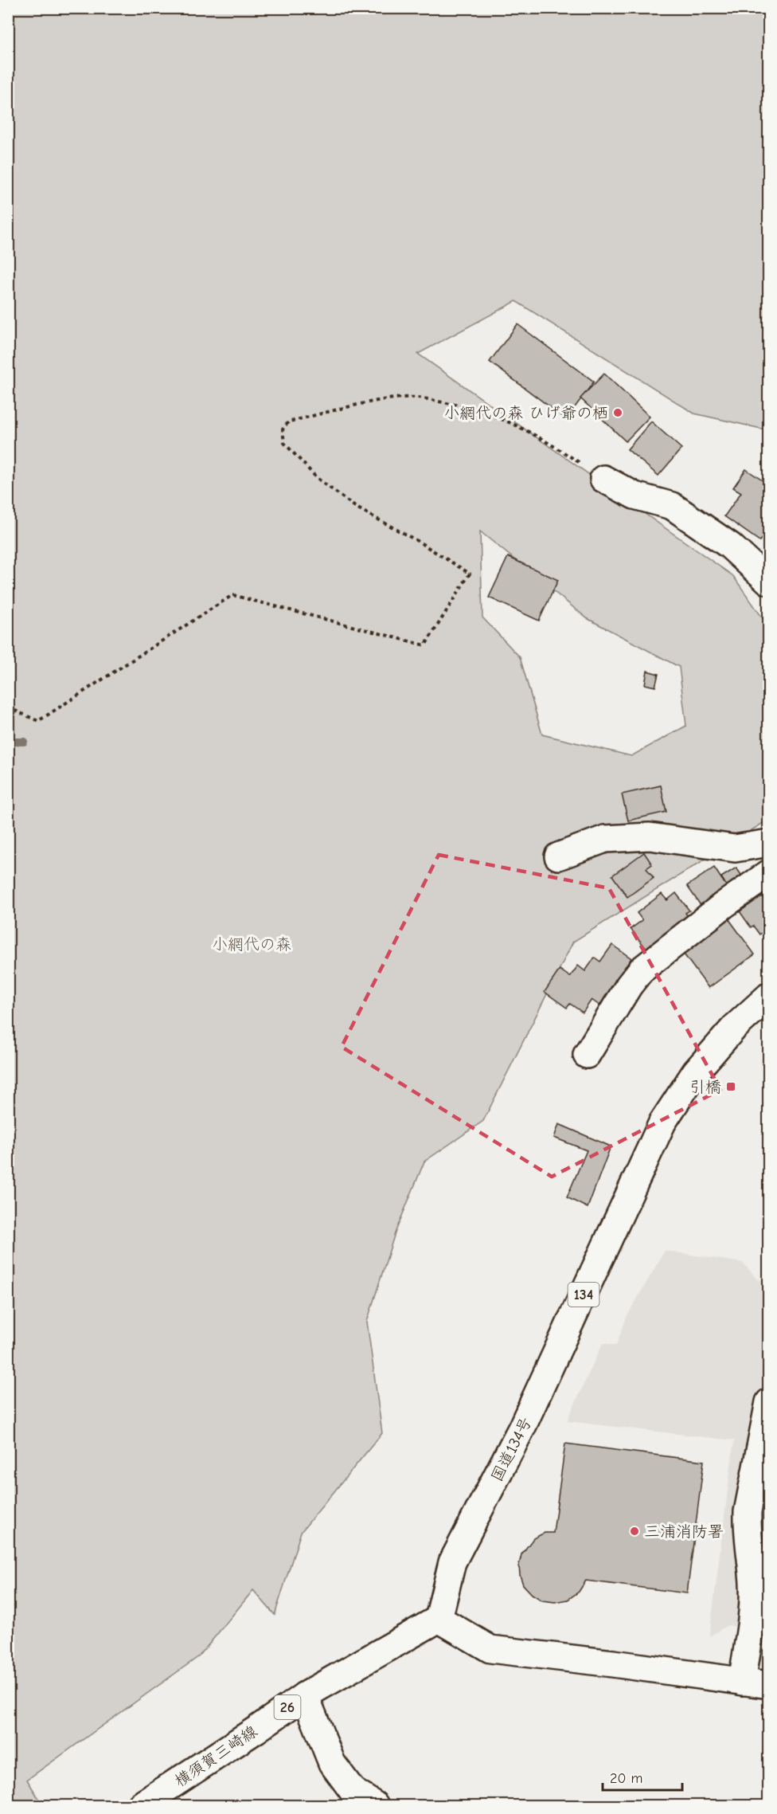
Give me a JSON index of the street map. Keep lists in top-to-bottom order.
{
  "streets": {
    "main road": [
      "134",
      "国道134号",
      "26",
      "横須賀三崎線"
    ]
  },
  "crossings": [
    ["国道134号", "横須賀三崎線"]
  ],
  "parks": ["小網代の森"],
  "places": {
    "other": ["小網代の森 ひげ爺の栖", "三浦消防署"],
    "transit": ["引橋"]
  },
  "scale_bar": "20 m"
}
